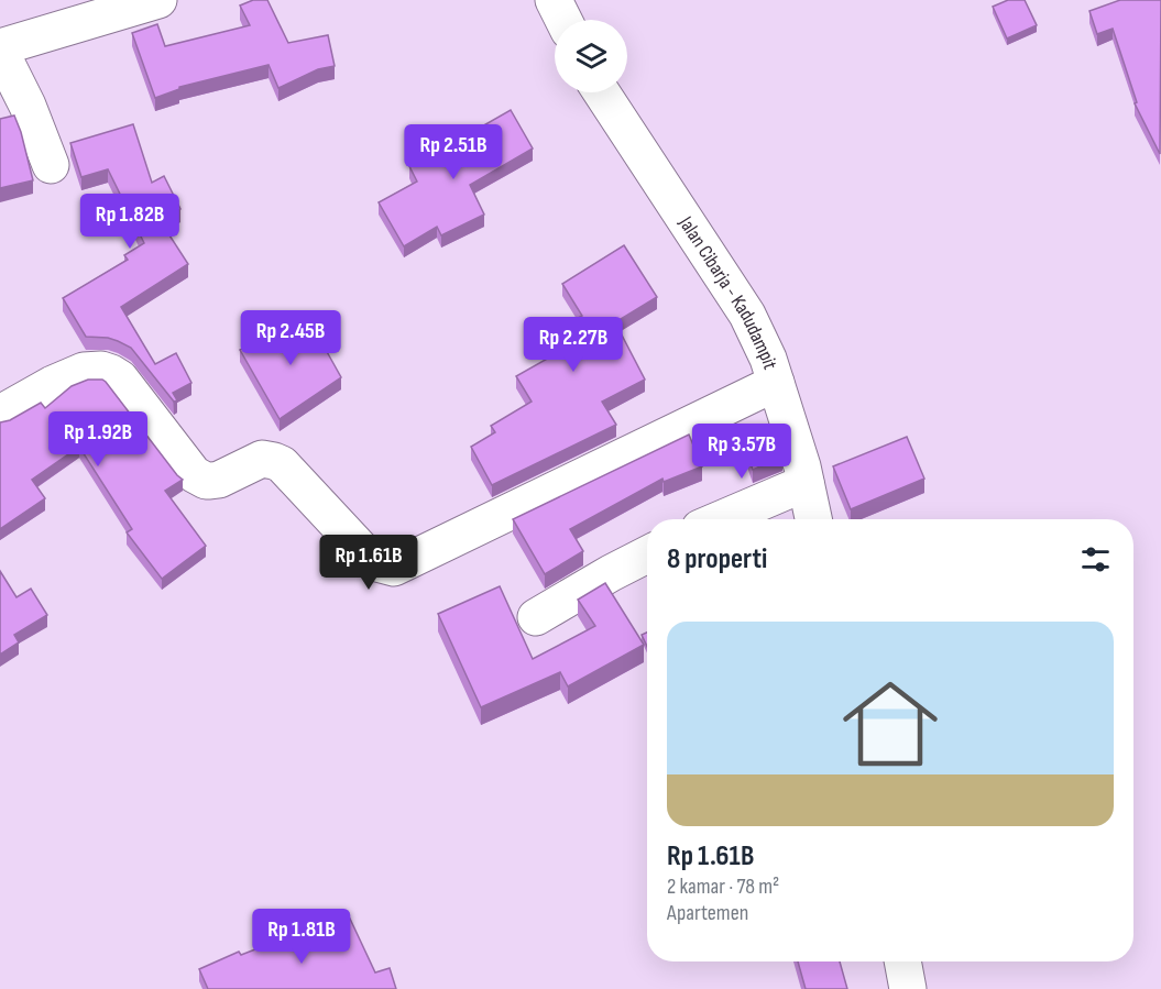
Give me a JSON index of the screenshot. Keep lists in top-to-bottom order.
{
  "streets": {
    "street": ["Jalan Cibarja - Kadudampit"]
  },
  "page": {
    "price": [
      "Rp 2.51B",
      "Rp 1.82B",
      "Rp 2.45B",
      "Rp 2.27B",
      "Rp 1.92B",
      "Rp 3.57B",
      "Rp 1.61B",
      "Rp 1.81B"
    ],
    "heading": "8 properti",
    "list": [
      {
        "name": "Rp 1.61B",
        "note": "2 kamar · 78 m² · Apartemen"
      }
    ]
  }
}
